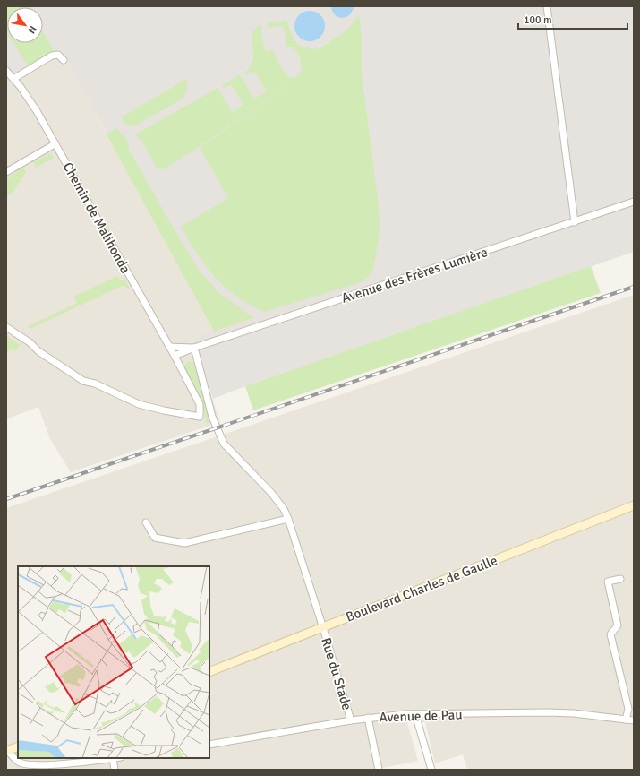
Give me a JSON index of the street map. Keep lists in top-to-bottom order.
{
  "streets": {
    "main road": ["Boulevard Charles de Gaulle"],
    "street": [
      "Chemin de Malihonda",
      "Avenue des Frères Lumière",
      "Rue du Stade",
      "Avenue de Pau"
    ]
  },
  "crossings": [
    ["Boulevard Charles de Gaulle", "Rue du Stade"],
    ["Rue du Stade", "Avenue de Pau"]
  ],
  "scale_bar": "100 m",
  "north": "bottom right"
}
